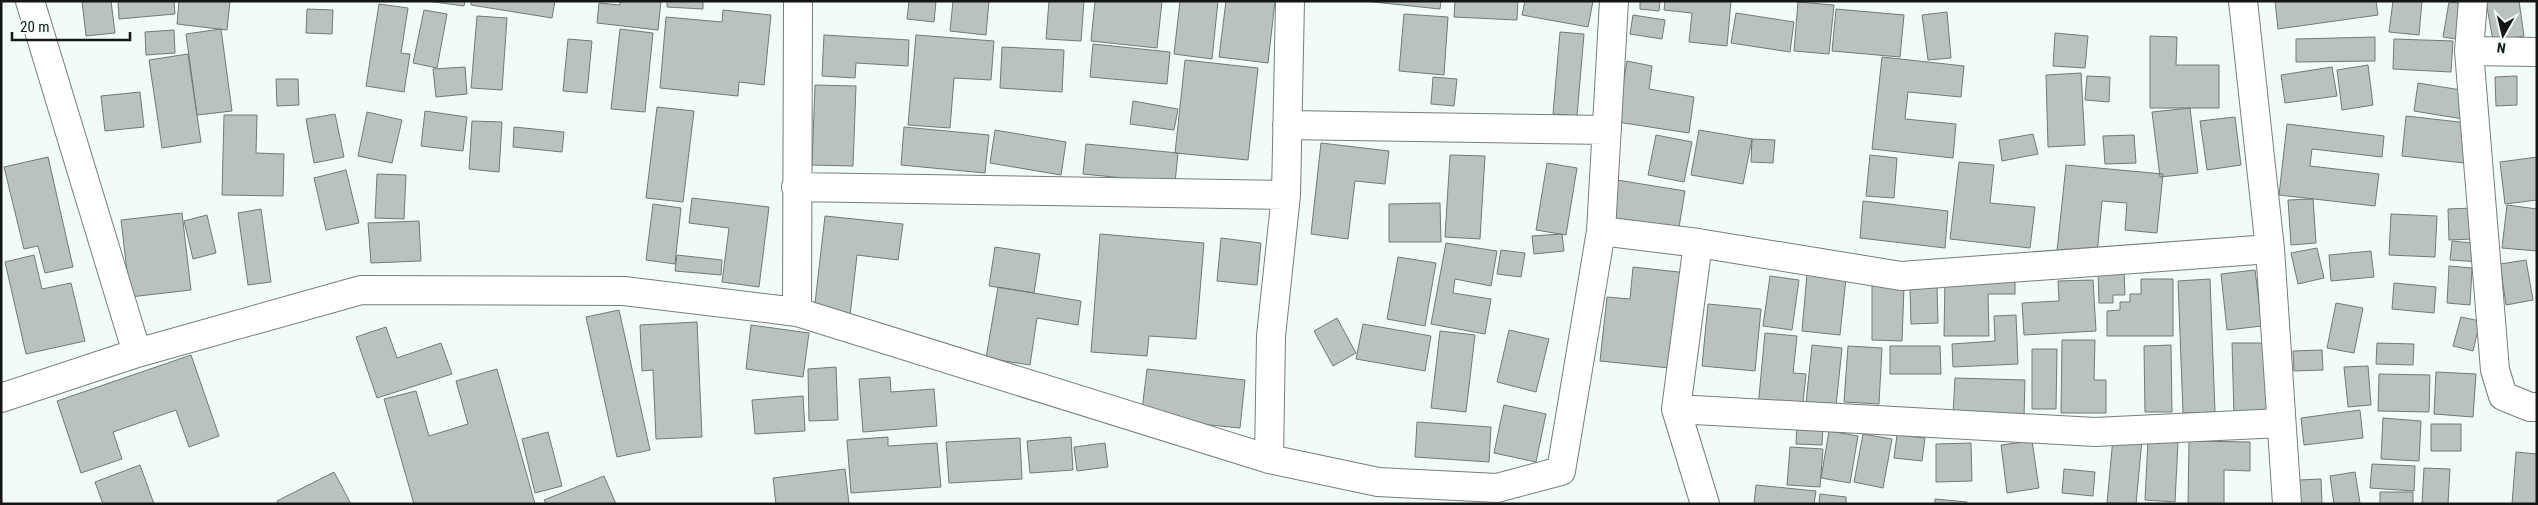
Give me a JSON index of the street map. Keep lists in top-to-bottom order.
{
  "scale_bar": "20 m",
  "north": "bottom"
}
